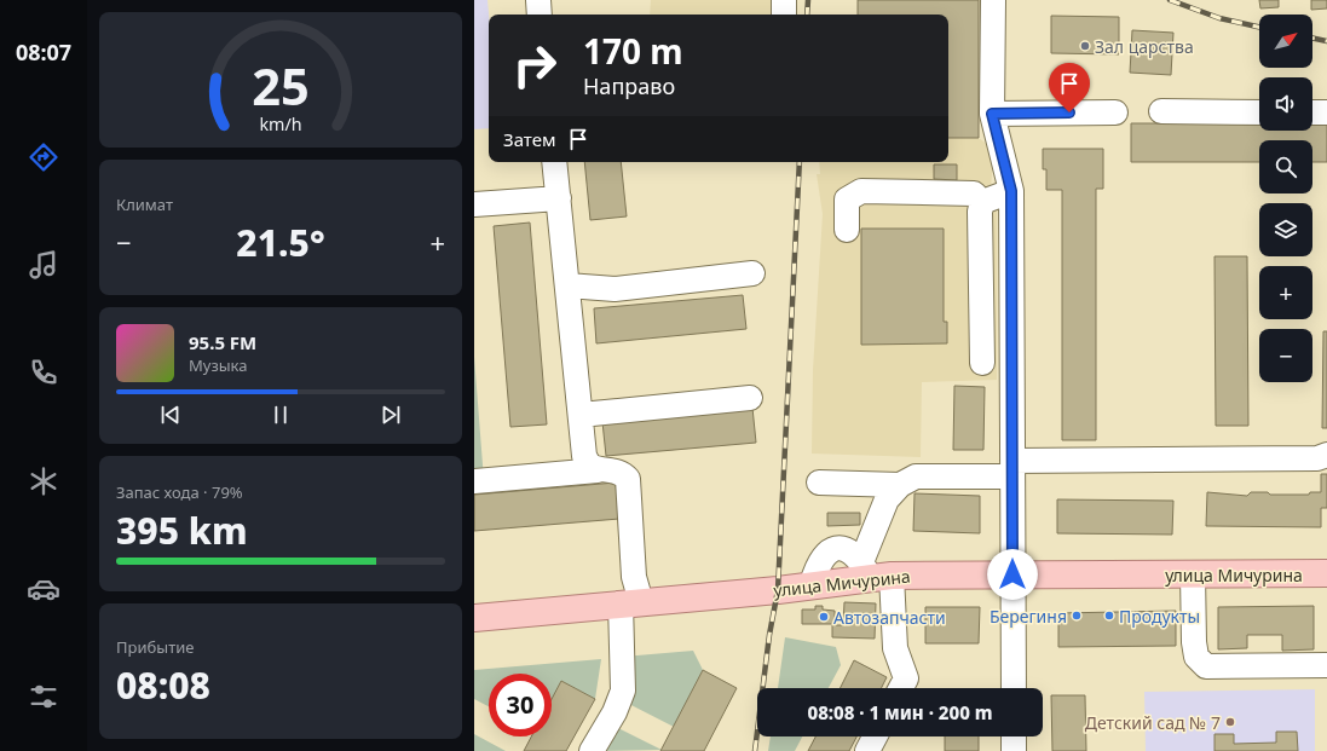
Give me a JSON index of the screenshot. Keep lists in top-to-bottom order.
{
  "streets": {
    "main road": ["улица Мичурина"]
  },
  "places": [
    "Зал царства",
    "Берегиня",
    "Продукты",
    "Автозапчасти",
    "Детский сад № 7"
  ],
  "north": "top right",
  "page": {
    "tabs": "08:07",
    "map_buttons": ["+", "−"],
    "turn": ["170 m", "Направо"],
    "then": "Затем",
    "tile": [
      "Климат",
      ["Запас хода · 79%", "395 km"],
      ["Прибытие", "08:08"]
    ],
    "heat": ["−", "21.5°", "+"],
    "song": ["95.5 FM", "Музыка"],
    "limit": "30",
    "trip": "08:08 · 1 мин · 200 m",
    "gauge": ["25", "km/h"]
  }
}
